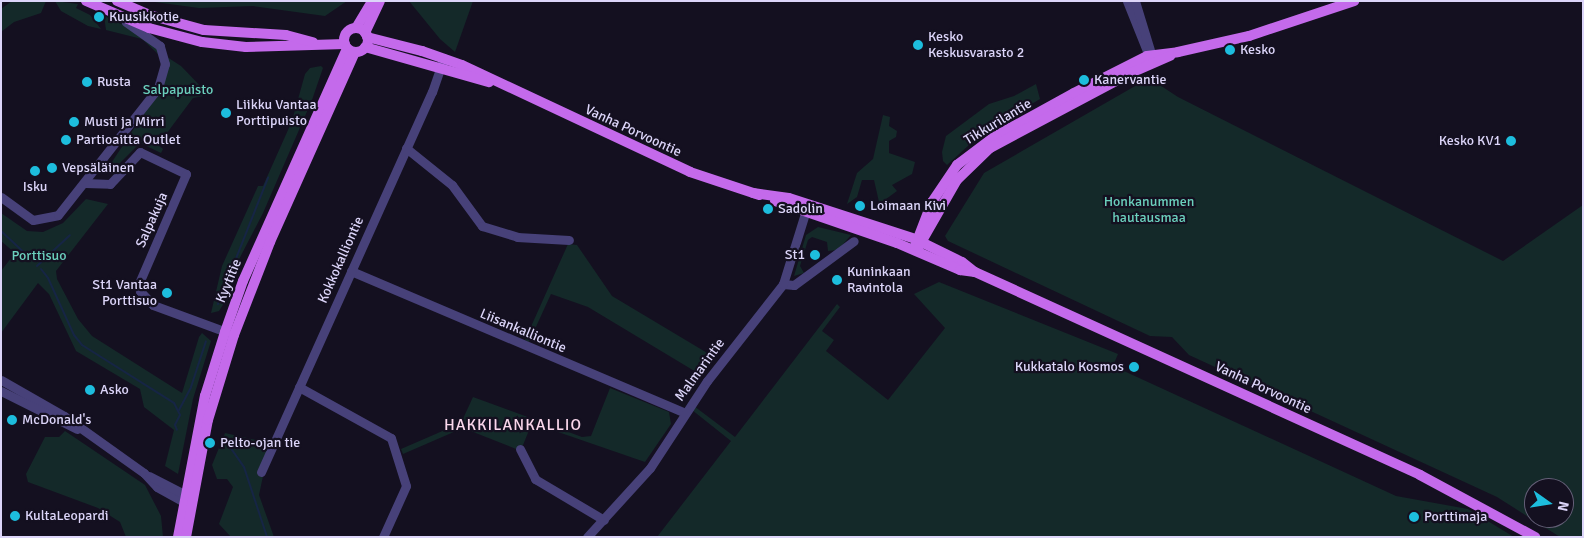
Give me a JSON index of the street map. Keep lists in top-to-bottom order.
{
  "streets": {
    "main road": ["Tikkurilantie", "Vanha Porvoontie", "Kyytitie"],
    "street": [
      "Salpakuja",
      "Kokkokalliontie",
      "Liisankalliontie",
      "Malmarintie"
    ]
  },
  "crossings": [
    ["Tikkurilantie", "Vanha Porvoontie"],
    ["Vanha Porvoontie", "Kokkokalliontie"],
    ["Vanha Porvoontie", "Kyytitie"],
    ["Vanha Porvoontie", "Malmarintie"],
    ["Salpakuja", "Kyytitie"],
    ["Kokkokalliontie", "Liisankalliontie"],
    ["Liisankalliontie", "Malmarintie"]
  ],
  "districts": ["HAKKILANKALLIO"],
  "parks": ["Salpapuisto", "Honkanummen hautausmaa", "Porttisuo"],
  "places": [
    "Kuusikkotie",
    "Kesko Keskusvarasto 2",
    "Kesko",
    "Kanervantie",
    "Rusta",
    "Liikku Vantaa Porttipuisto",
    "Musti ja Mirri",
    "Partioaitta Outlet",
    "Kesko KV1",
    "Vepsäläinen",
    "Isku",
    "Loimaan Kivi",
    "Sadolin",
    "St1",
    "Kuninkaan Ravintola",
    "St1 Vantaa Porttisuo",
    "Kukkatalo Kosmos",
    "Asko",
    "McDonald's",
    "Pelto-ojan tie",
    "KultaLeopardi",
    "Porttimaja"
  ],
  "north": "right"
}
